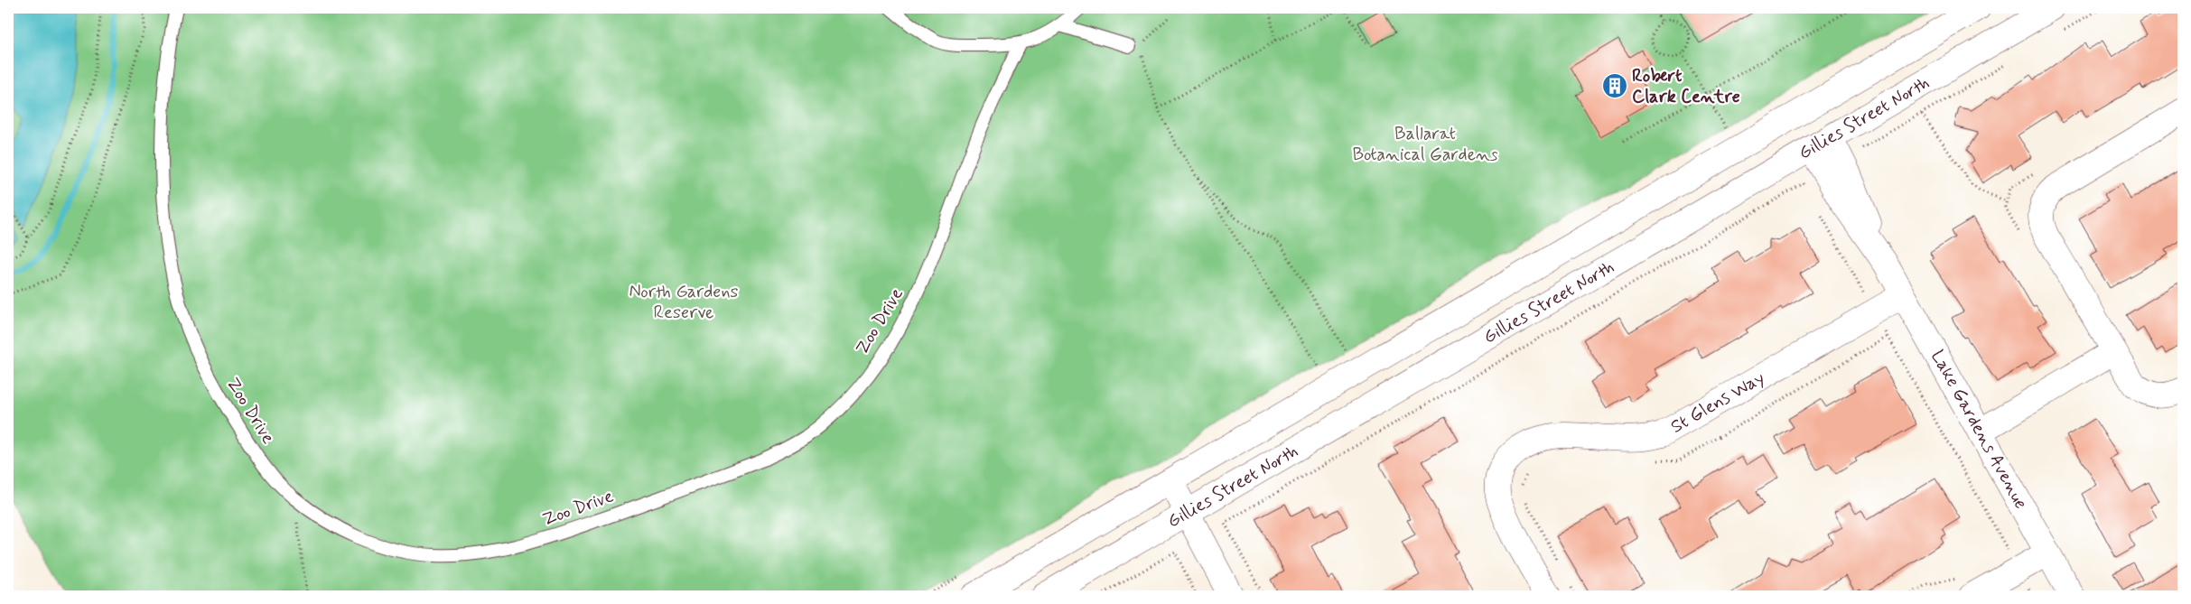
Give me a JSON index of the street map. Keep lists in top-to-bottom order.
{
  "streets": {
    "main road": ["Gillies Street North", "St Glens Way", "Lake Gardens Avenue"],
    "lane": ["Zoo Drive"]
  },
  "crossings": [
    ["Gillies Street North", "Lake Gardens Avenue"],
    ["St Glens Way", "Lake Gardens Avenue"]
  ],
  "parks": ["Ballarat Botanical Gardens", "North Gardens Reserve"],
  "places": {
    "building": ["Robert Clark Centre"]
  }
}
